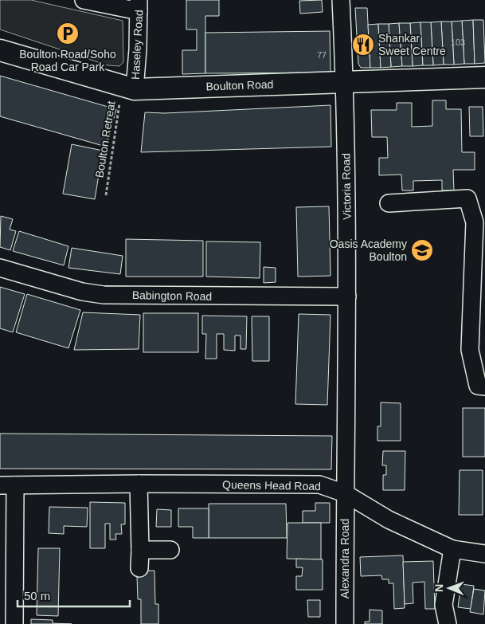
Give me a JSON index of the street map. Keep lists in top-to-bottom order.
{
  "streets": {
    "main road": ["Boulton Road"],
    "street": [
      "Haseley Road",
      "Victoria Road",
      "Babington Road",
      "Queens Head Road",
      "Alexandra Road"
    ],
    "path": ["Boulton Retreat"]
  },
  "crossings": [
    ["Haseley Road", "Boulton Road"],
    ["Haseley Road", "Boulton Retreat"],
    ["Boulton Road", "Boulton Retreat"],
    ["Boulton Road", "Victoria Road"],
    ["Victoria Road", "Babington Road"],
    ["Victoria Road", "Queens Head Road"],
    ["Victoria Road", "Alexandra Road"],
    ["Queens Head Road", "Alexandra Road"]
  ],
  "places": {
    "parking": ["Boulton Road/Soho Road Car Park"],
    "restaurant": ["Shankar Sweet Centre"],
    "school or university": ["Oasis Academy Boulton"]
  },
  "house_numbers": ["103", "77"],
  "scale_bar": "50 m",
  "north": "left"
}
